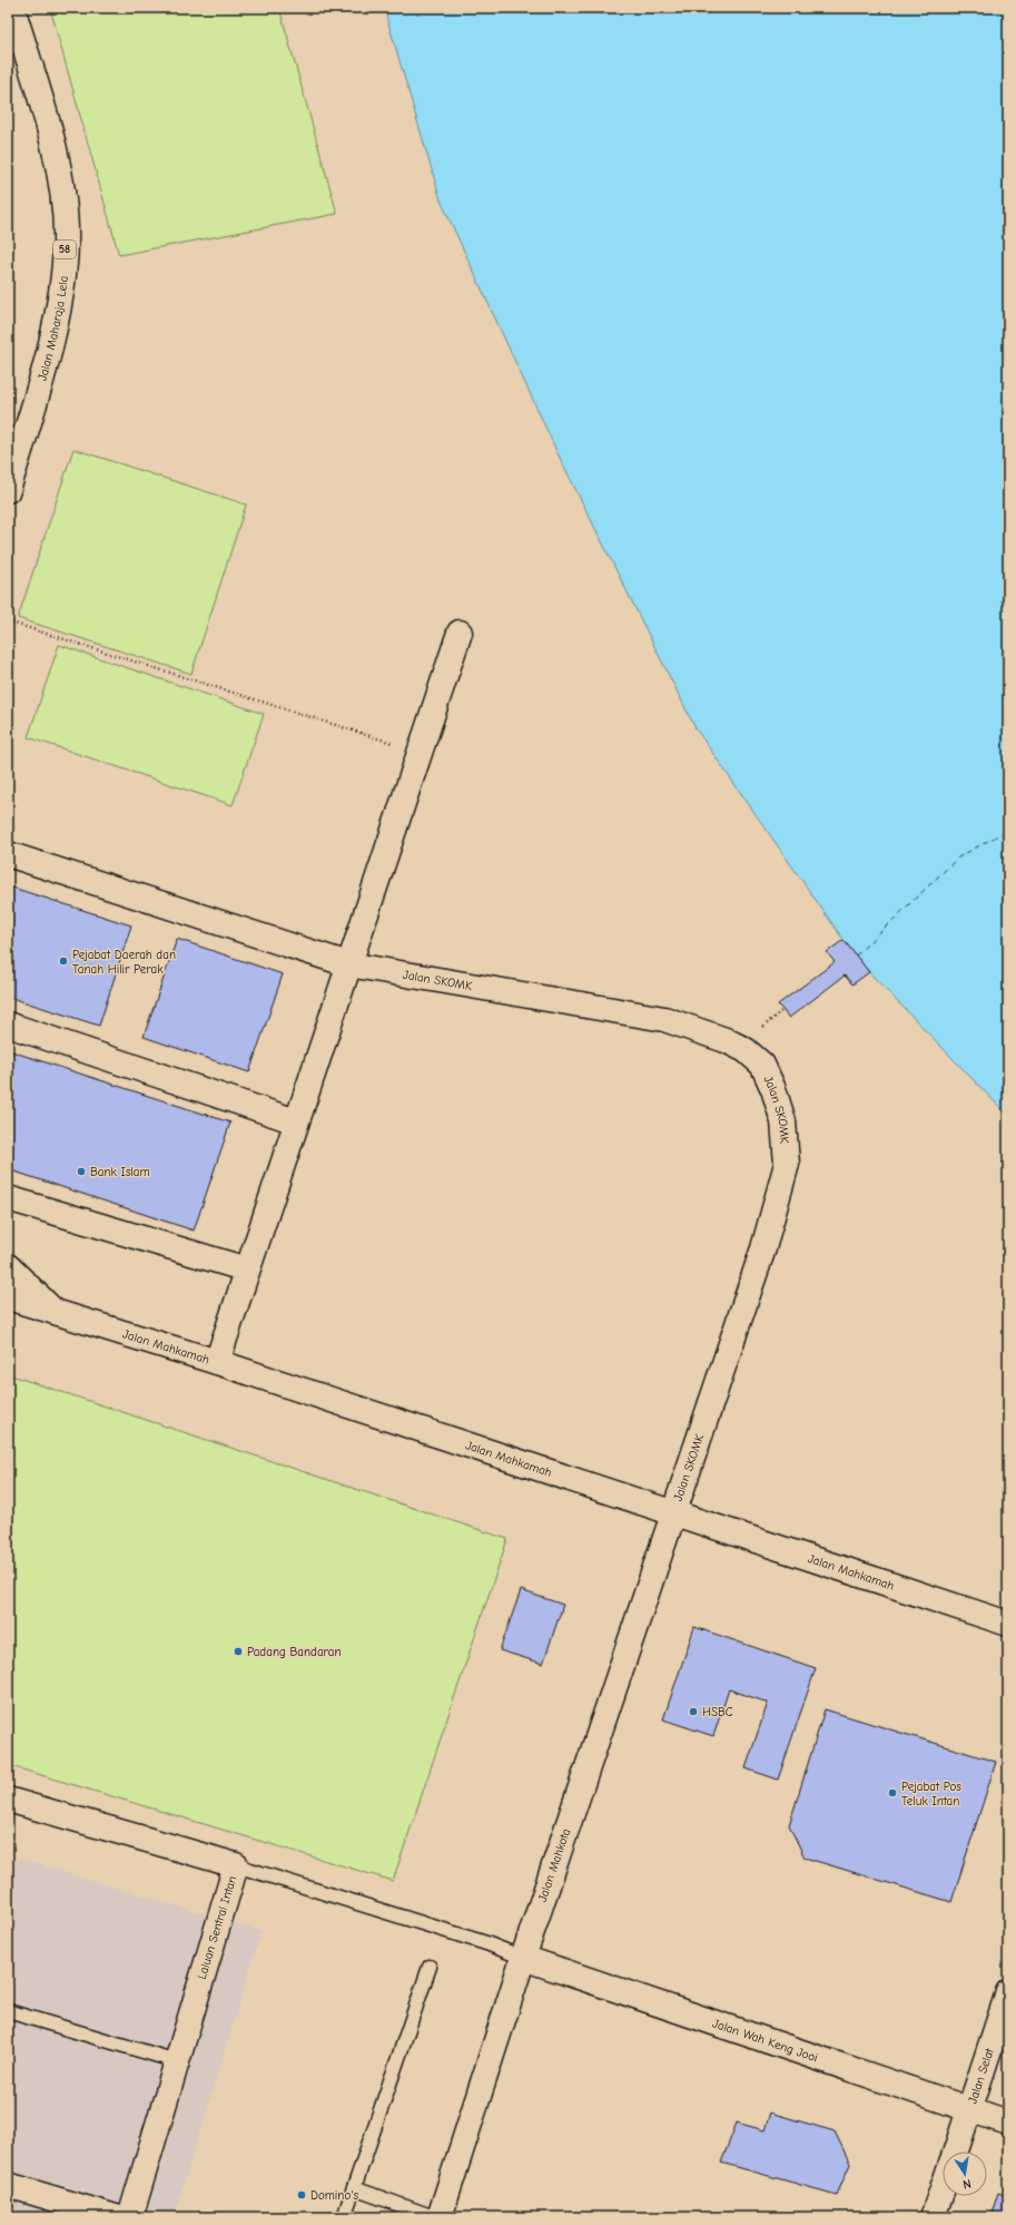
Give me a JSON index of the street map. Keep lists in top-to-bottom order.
{
  "streets": {
    "main road": [
      "58",
      "Jalan Maharaja Lela",
      "Jalan SKOMK",
      "Jalan Mahkamah",
      "Jalan Mahkota",
      "Laluan Sentral Intan",
      "Jalan Wah Keng Jooi",
      "Jalan Selat"
    ]
  },
  "crossings": [
    ["Jalan SKOMK", "Jalan Mahkamah"],
    ["Jalan SKOMK", "Jalan Mahkota"],
    ["Jalan Mahkamah", "Jalan Mahkota"],
    ["Jalan Mahkota", "Jalan Wah Keng Jooi"],
    ["Jalan Wah Keng Jooi", "Jalan Selat"]
  ],
  "places": [
    "Pejabat Daerah dan Tanah Hilir Perak",
    "Bank Islam",
    "Padang Bandaran",
    "HSBC",
    "Pejabat Pos Teluk Intan",
    "Domino's"
  ],
  "north": "bottom"
}
